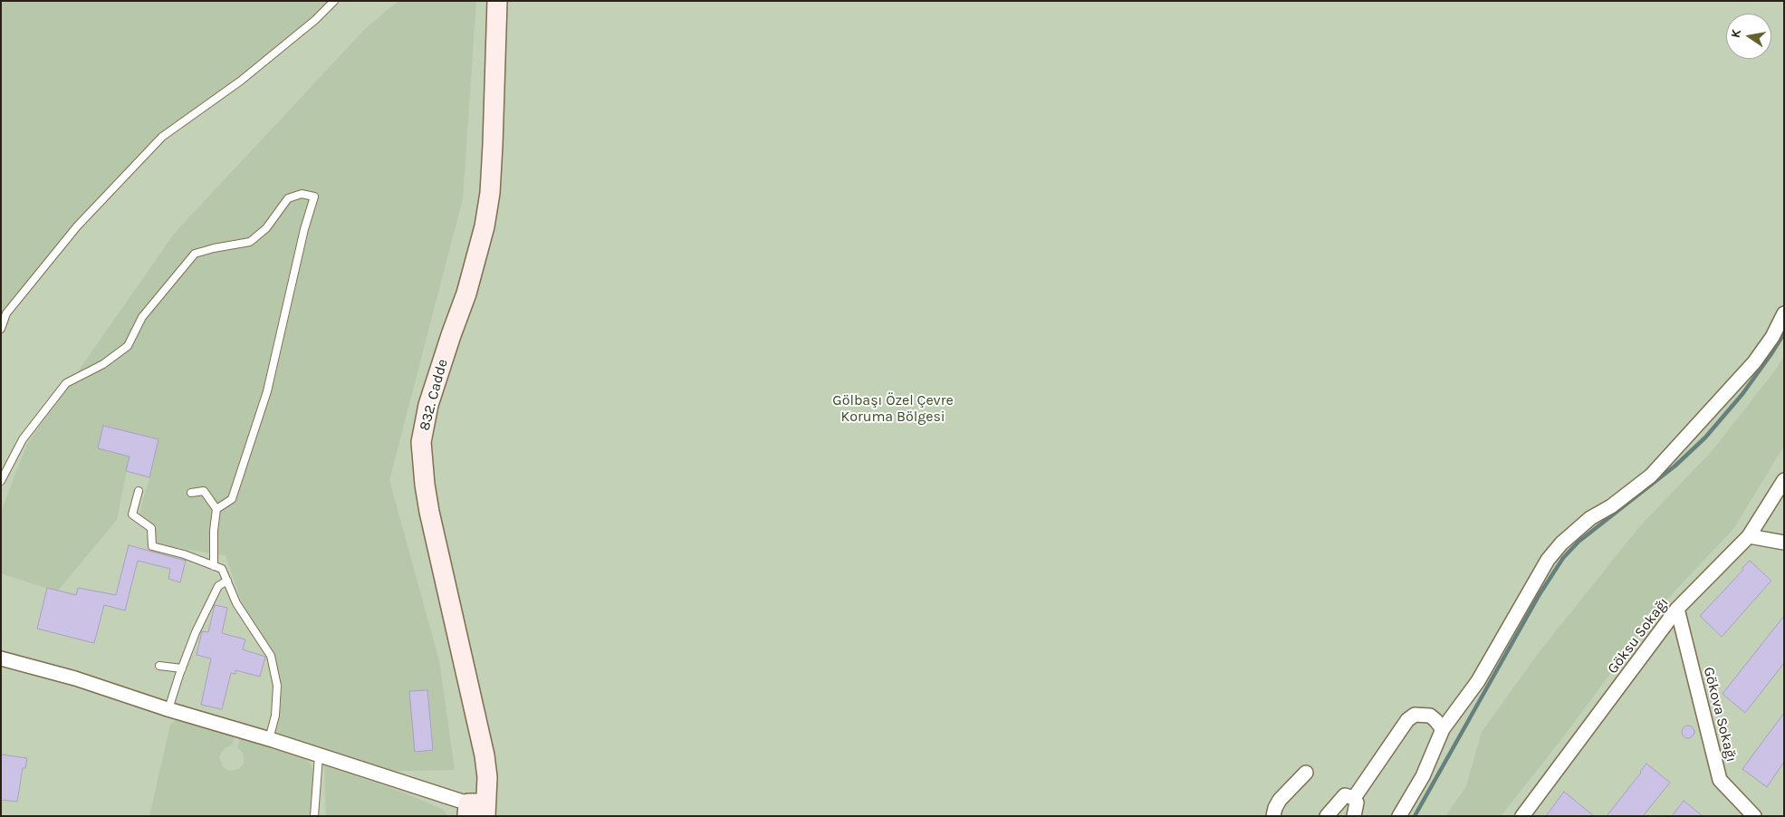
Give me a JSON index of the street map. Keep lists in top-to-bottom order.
{
  "streets": {
    "street": ["832. Cadde", "Göksu Sokağı", "Gökova Sokağı"]
  },
  "crossings": [
    ["Göksu Sokağı", "Gökova Sokağı"]
  ],
  "parks": ["Gölbaşı Özel Çevre Koruma Bölgesi"],
  "north": "left"
}
